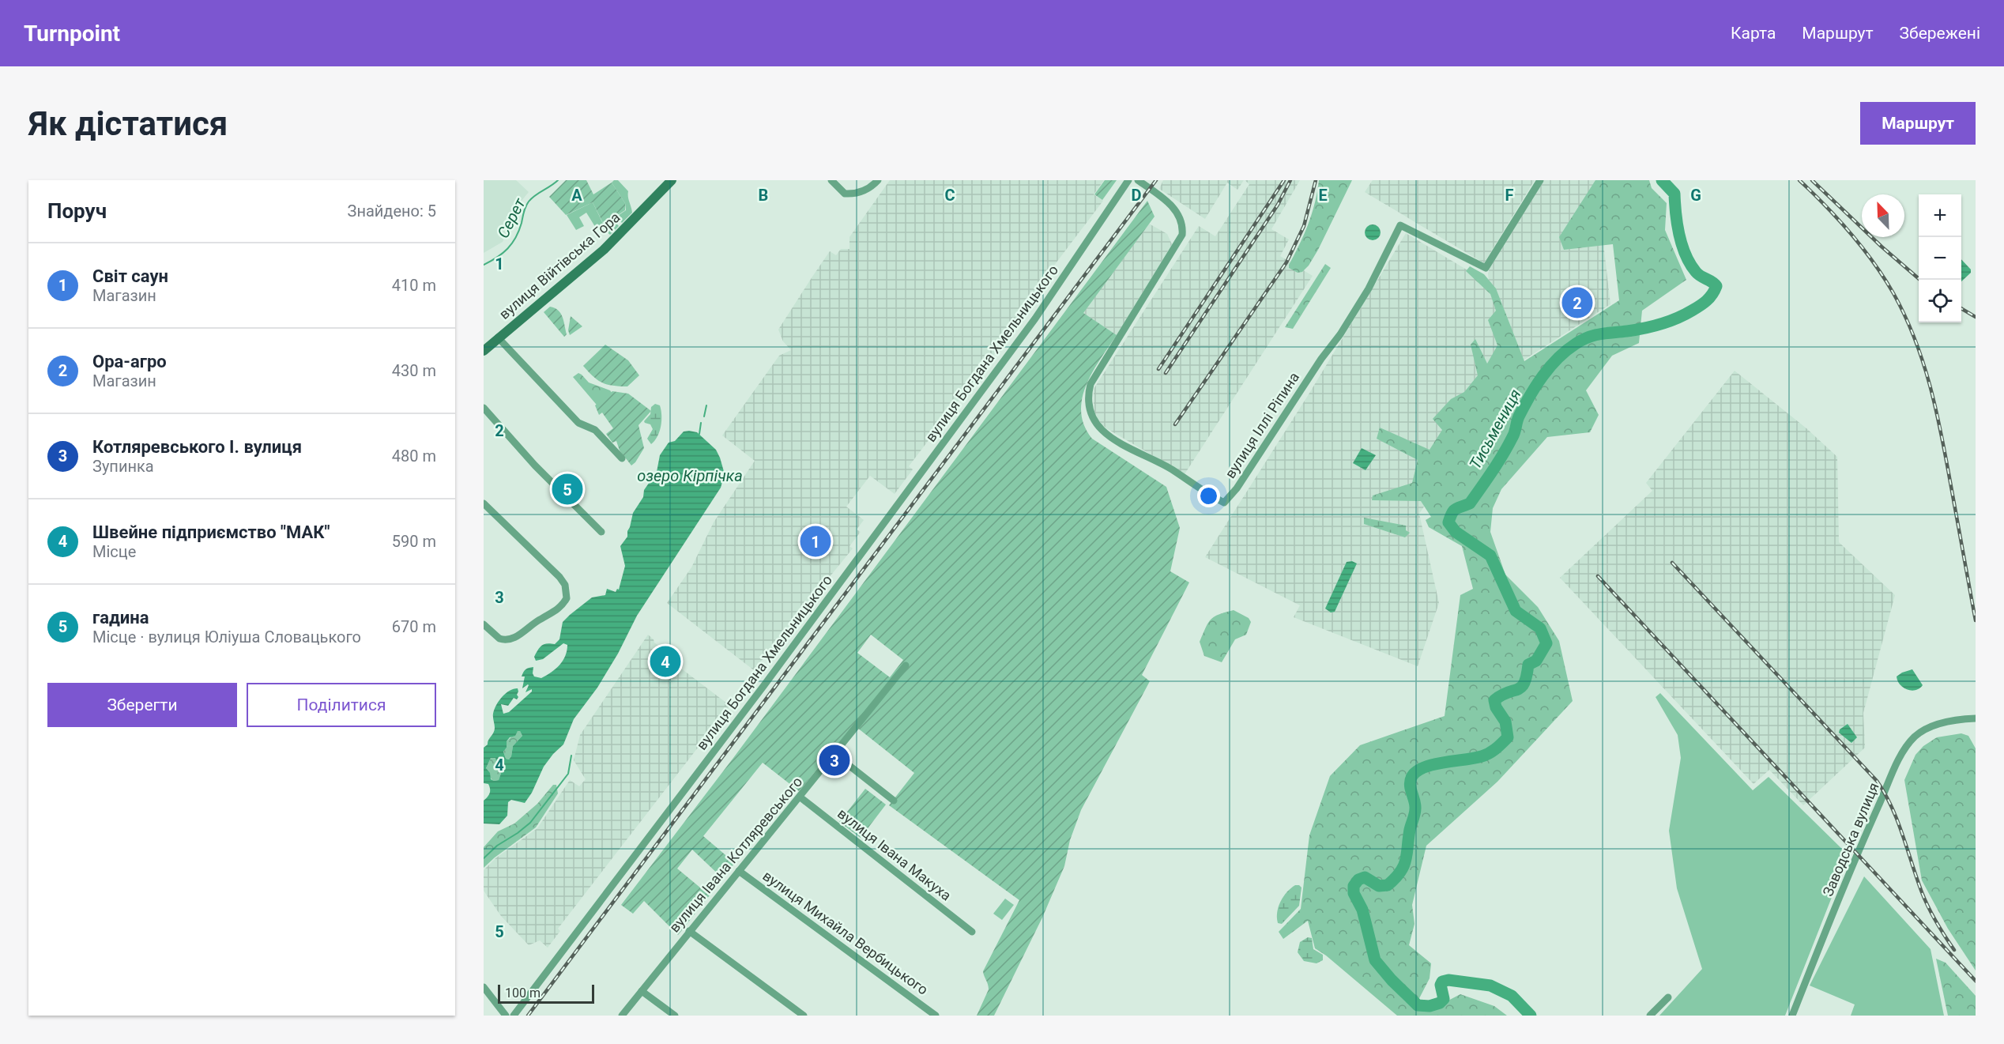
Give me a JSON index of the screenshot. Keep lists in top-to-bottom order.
{
  "streets": {
    "street": [
      "вулиця Війтівська Гора",
      "вулиця Богдана Хмельницького",
      "вулиця Іллі Ріпина",
      "Заводська вулиця",
      "вулиця Івана Котляревського",
      "вулиця Івана Макуха",
      "вулиця Михайла Вербицького"
    ]
  },
  "crossings": [
    ["вулиця Івана Котляревського", "вулиця Івана Макуха"],
    ["вулиця Івана Котляревського", "вулиця Михайла Вербицького"]
  ],
  "water": ["Серет", "Тисьмениця", "озеро Кірпічка"],
  "scale_bar": "100 m",
  "north": "top left",
  "page": {
    "header": "Turnpoint",
    "nav": ["Карта", "Маршрут", "Збережені"],
    "buttons": [
      "Маршрут",
      ["Зберегти", "Поділитися"]
    ],
    "title": "Як дістатися",
    "heading": ["Поруч", "Знайдено: 5"],
    "map_buttons": ["+", "−"],
    "list": [
      {
        "mark": "1",
        "name": "Світ саун",
        "note": "Магазин",
        "value": "410 m"
      },
      {
        "mark": "2",
        "name": "Ора-агро",
        "note": "Магазин",
        "value": "430 m"
      },
      {
        "mark": "3",
        "name": "Котляревського І. вулиця",
        "note": "Зупинка",
        "value": "480 m"
      },
      {
        "mark": "4",
        "name": "Швейне підприємство \"МАК\"",
        "note": "Місце",
        "value": "590 m"
      },
      {
        "mark": "5",
        "name": "гадина",
        "note": "Місце · вулиця Юліуша Словацького",
        "value": "670 m"
      }
    ],
    "pins": [
      "2",
      "5",
      "1",
      "4",
      "3"
    ],
    "scale": "100 m"
  },
  "grid": {
    "columns": [
      "A",
      "B",
      "C",
      "D",
      "E",
      "F",
      "G"
    ],
    "rows": [
      "1",
      "2",
      "3",
      "4",
      "5"
    ]
  }
}
